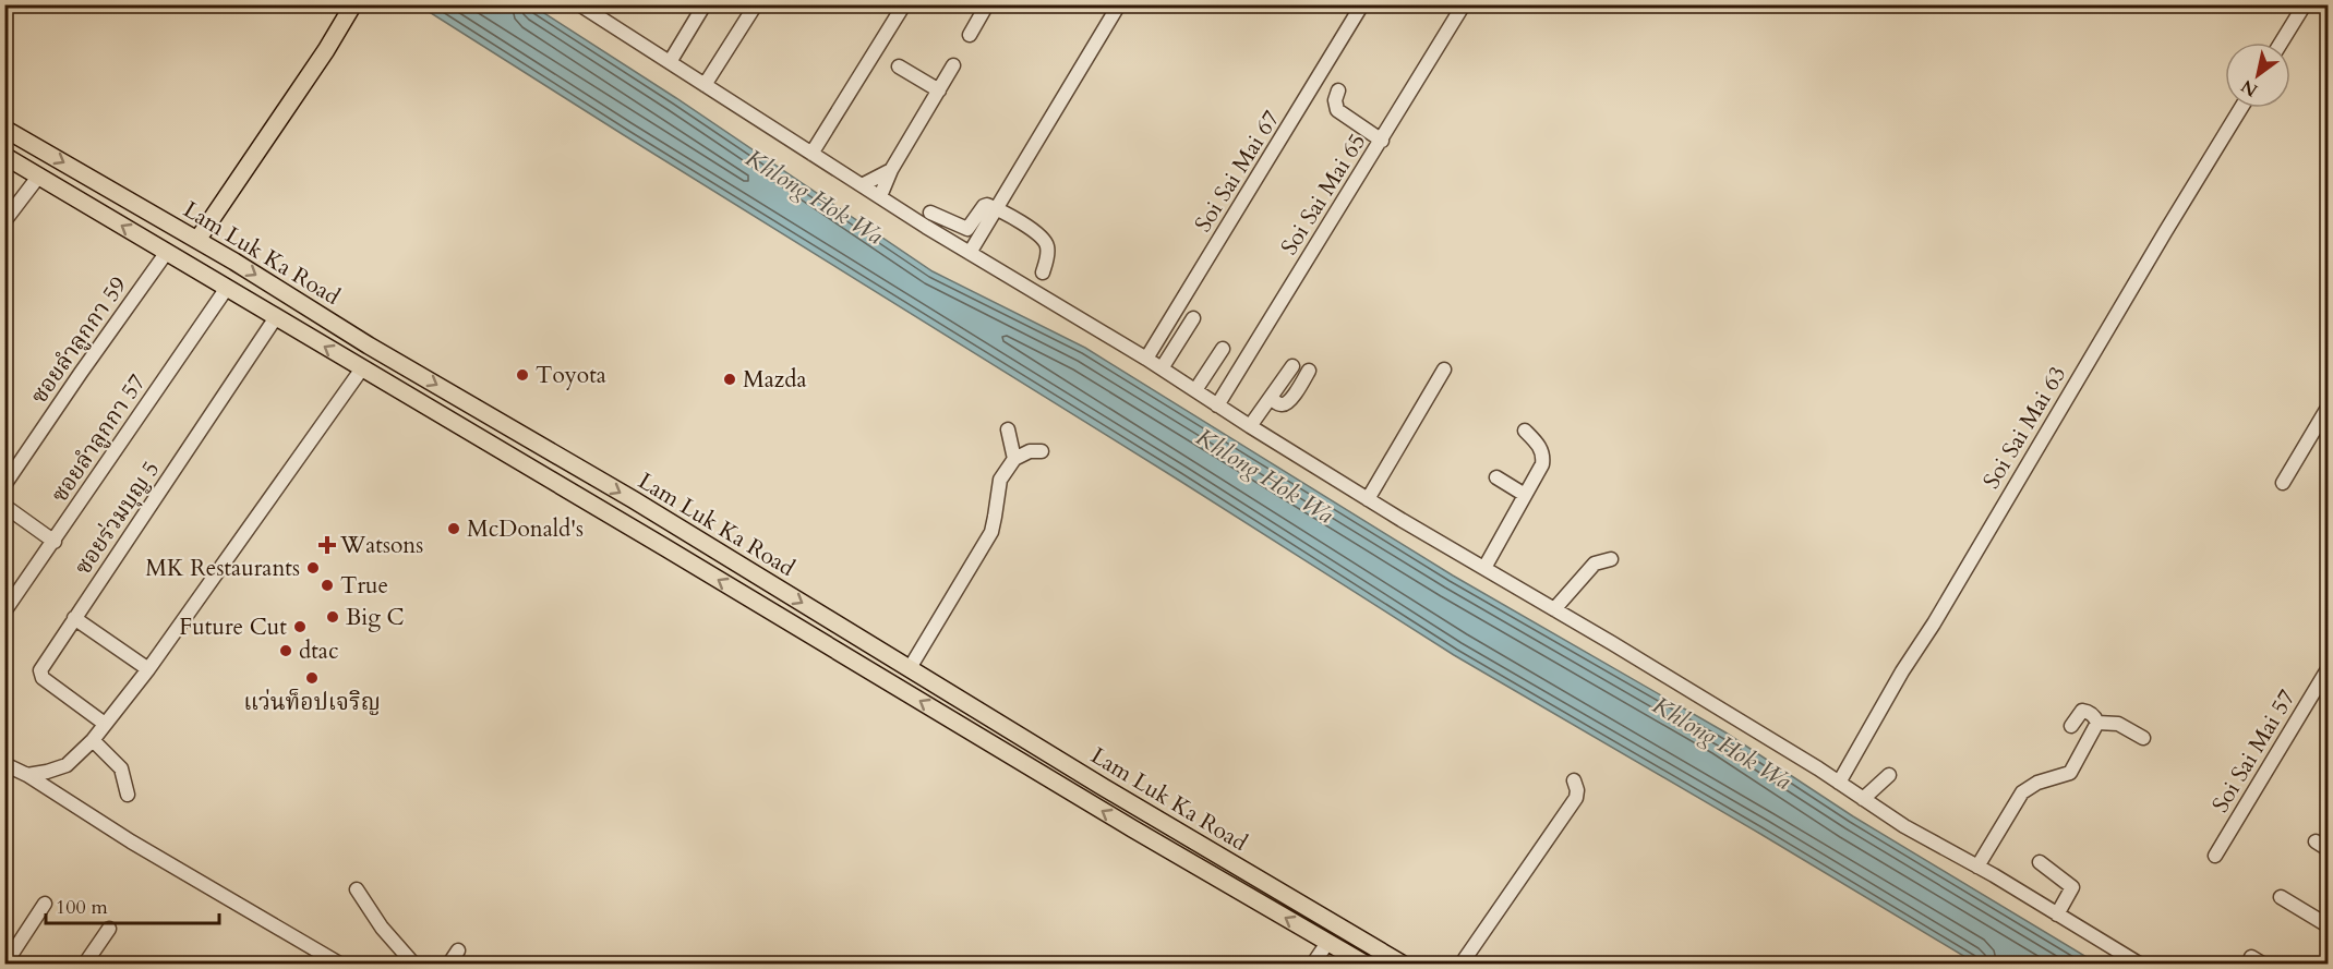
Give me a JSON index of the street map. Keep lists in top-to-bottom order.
{
  "streets": {
    "main road": ["Lam Luk Ka Road"],
    "street": [
      "Soi Sai Mai 67",
      "Soi Sai Mai 65",
      "ซอยลำลูกกา 59",
      "Soi Sai Mai 63",
      "ซอยลำลูกกา 57",
      "ซอยร่วมบุญ 5",
      "Soi Sai Mai 57"
    ]
  },
  "crossings": [
    ["Lam Luk Ka Road", "ซอยลำลูกกา 59"],
    ["Lam Luk Ka Road", "ซอยลำลูกกา 57"],
    ["Lam Luk Ka Road", "ซอยร่วมบุญ 5"]
  ],
  "water": ["Khlong Hok Wa"],
  "places": {
    "other": [
      "Toyota",
      "Mazda",
      "McDonald's",
      "MK Restaurants",
      "True",
      "Big C",
      "Future Cut",
      "dtac",
      "แว่นท็อปเจริญ"
    ],
    "health": ["Watsons"]
  },
  "scale_bar": "100 m",
  "north": "bottom left"
}
